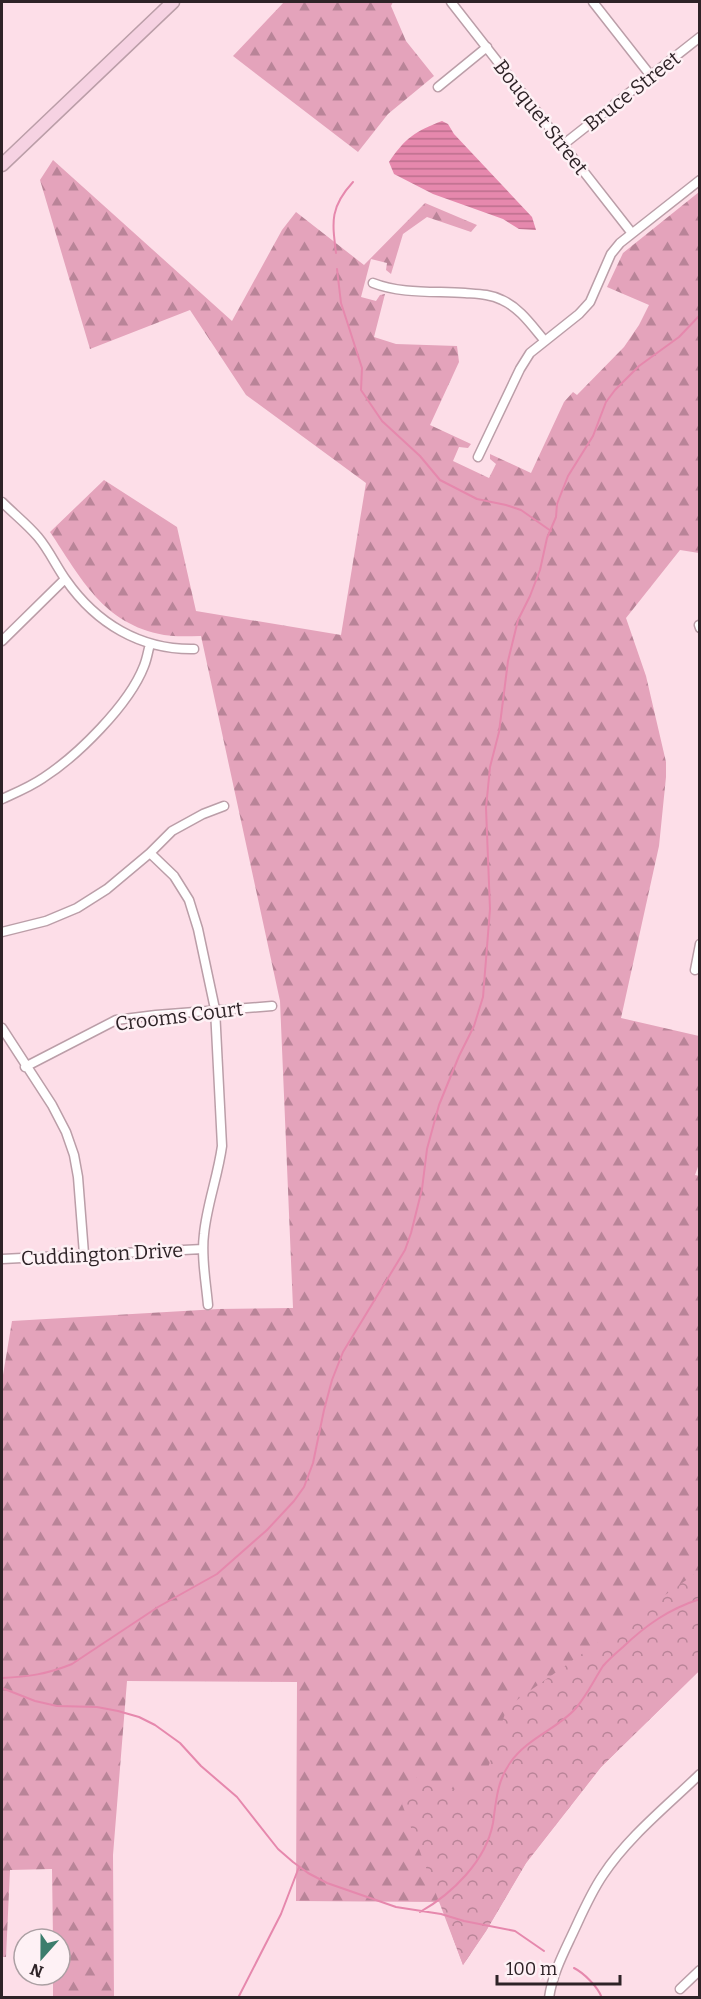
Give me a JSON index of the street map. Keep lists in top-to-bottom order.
{
  "streets": {
    "street": [
      "Bruce Street",
      "Bouquet Street",
      "Crooms Court",
      "Cuddington Drive"
    ]
  },
  "crossings": [
    ["Bruce Street", "Bouquet Street"]
  ],
  "scale_bar": "100 m",
  "north": "bottom"
}
